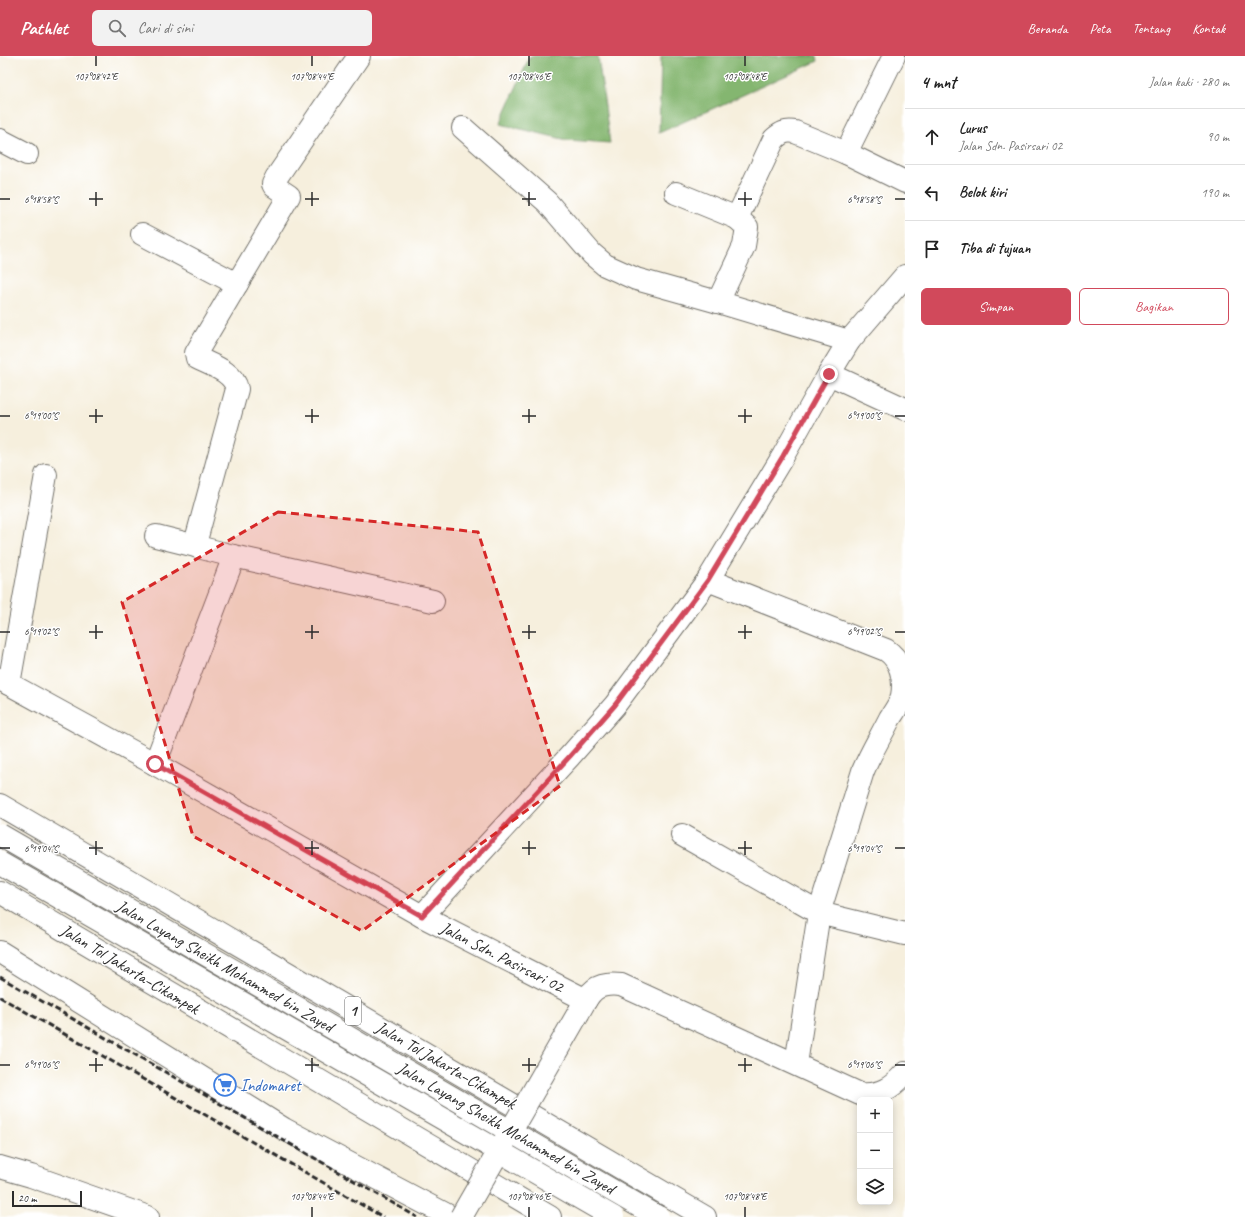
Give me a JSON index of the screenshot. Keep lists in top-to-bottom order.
{
  "streets": {
    "main road": [
      "Jalan Sdn. Pasirsari 02",
      "Jalan Layang Sheikh Mohammed bin Zayed",
      "Jalan Tol Jakarta–Cikampek",
      "1"
    ]
  },
  "places": {
    "supermarket": ["Indomaret"]
  },
  "scale_bar": "20 m",
  "page": {
    "header": "Pathlet",
    "search": "Cari di sini",
    "nav": [
      "Beranda",
      "Peta",
      "Tentang",
      "Kontak"
    ],
    "heading": ["4 mnt", "Jalan kaki · 280 m"],
    "list": [
      ["Lurus", "Jalan Sdn. Pasirsari 02", "90 m"],
      ["Belok kiri", "190 m"],
      "Tiba di tujuan"
    ],
    "buttons": ["Simpan", "Bagikan"],
    "map_buttons": ["+", "−"],
    "scale": "20 m"
  },
  "coordinates": [
    "107°08'42\"E",
    "107°08'44\"E",
    "107°08'46\"E",
    "107°08'48\"E",
    "6°18'58\"S",
    "6°19'00\"S",
    "6°19'02\"S",
    "6°19'04\"S",
    "6°19'06\"S"
  ]
}
